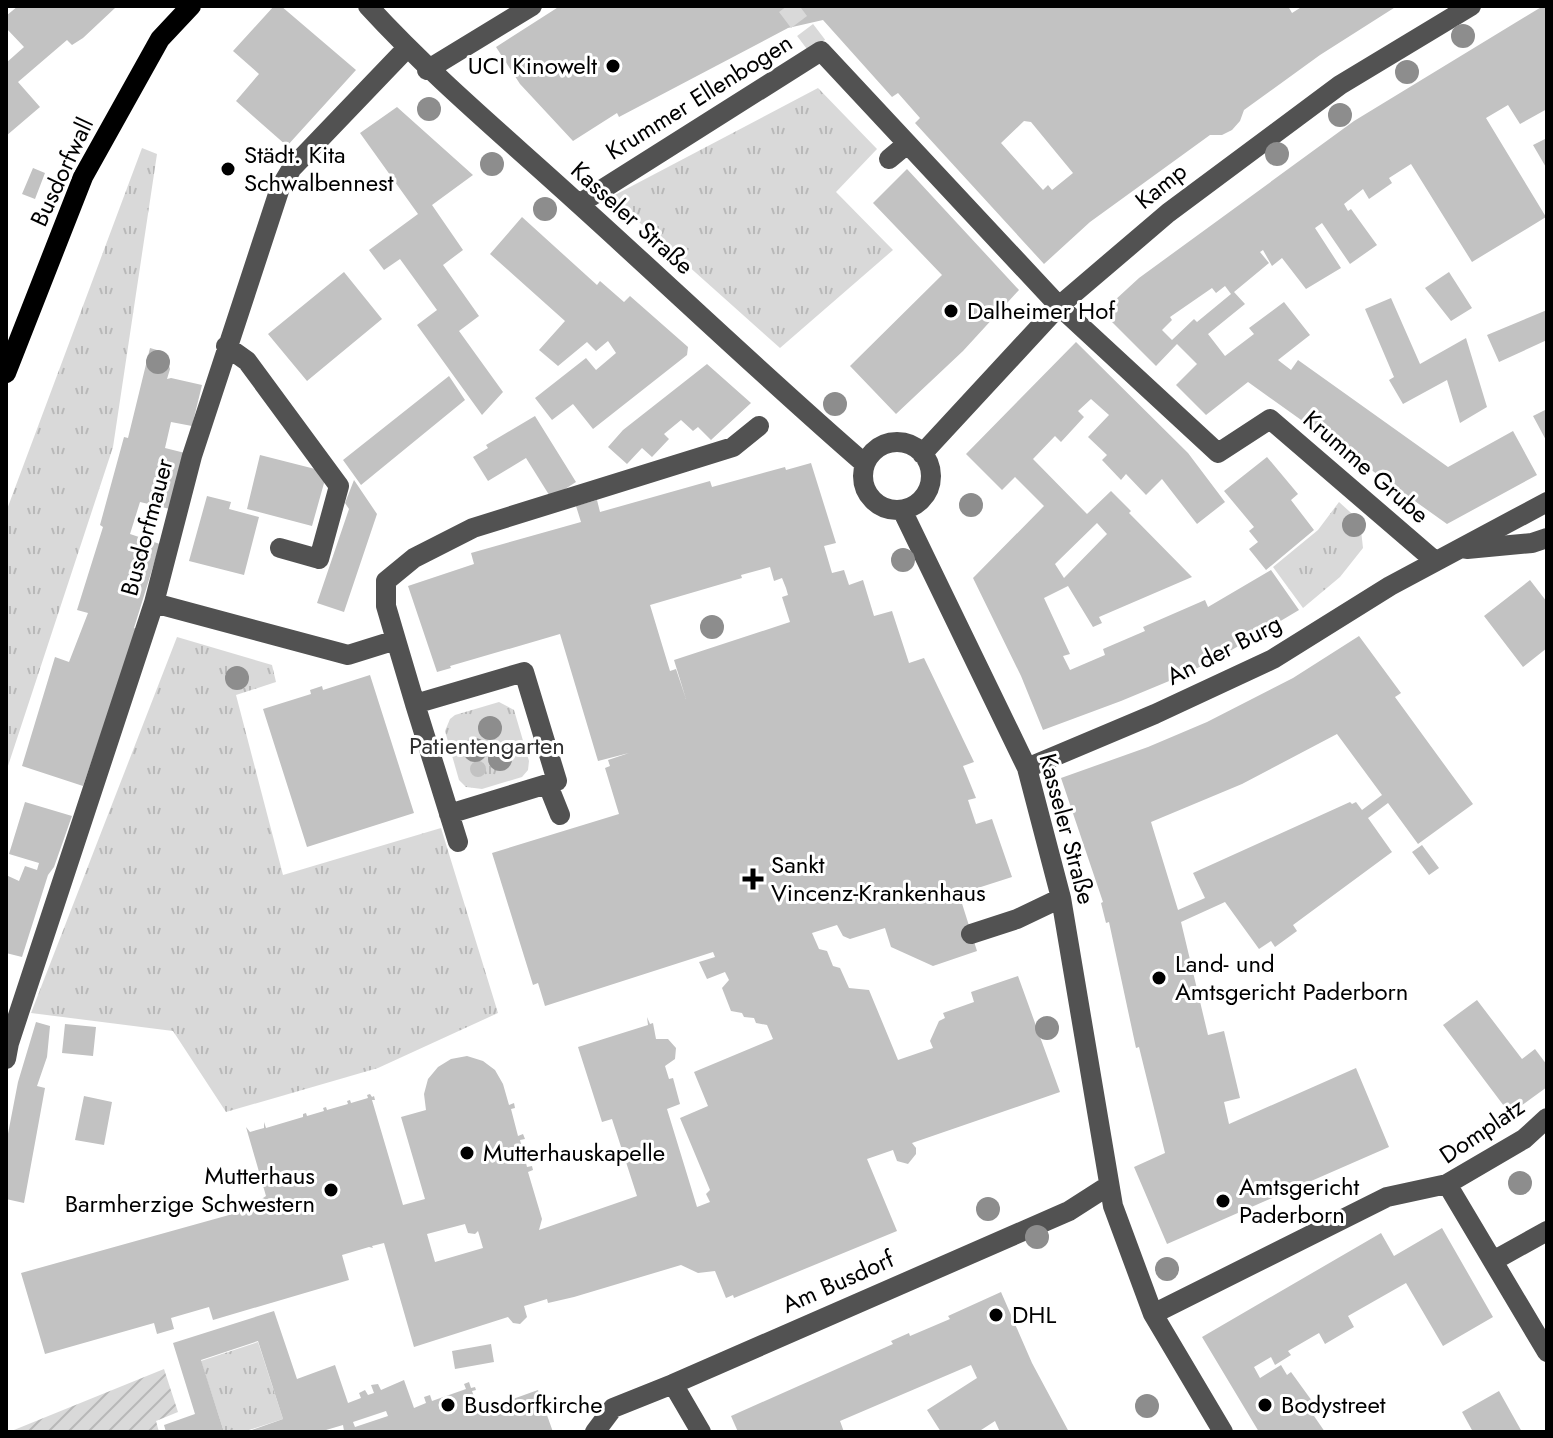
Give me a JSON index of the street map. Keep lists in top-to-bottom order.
{
  "streets": {
    "main road": ["Busdorfwall"],
    "street": [
      "Krummer Ellenbogen",
      "Kamp",
      "Kasseler Straße",
      "Krumme Grube",
      "Busdorfmauer",
      "An der Burg",
      "Domplatz",
      "Am Busdorf"
    ]
  },
  "crossings": [
    ["Krummer Ellenbogen", "Kamp"],
    ["Krummer Ellenbogen", "Kasseler Straße"],
    ["Krummer Ellenbogen", "Krumme Grube"],
    ["Kamp", "Kasseler Straße"],
    ["Kamp", "Krumme Grube"],
    ["Kasseler Straße", "Busdorfmauer"],
    ["Kasseler Straße", "An der Burg"],
    ["Kasseler Straße", "Am Busdorf"],
    ["Krumme Grube", "An der Burg"]
  ],
  "parks": ["Patientengarten"],
  "places": {
    "other": [
      "UCI Kinowelt",
      "Städt. Kita Schwalbennest",
      "Dalheimer Hof",
      "Land- und Amtsgericht Paderborn",
      "Mutterhauskapelle",
      "Mutterhaus Barmherzige Schwestern",
      "Amtsgericht Paderborn",
      "DHL",
      "Busdorfkirche",
      "Bodystreet"
    ],
    "health": ["Sankt Vincenz-Krankenhaus"]
  }
}
